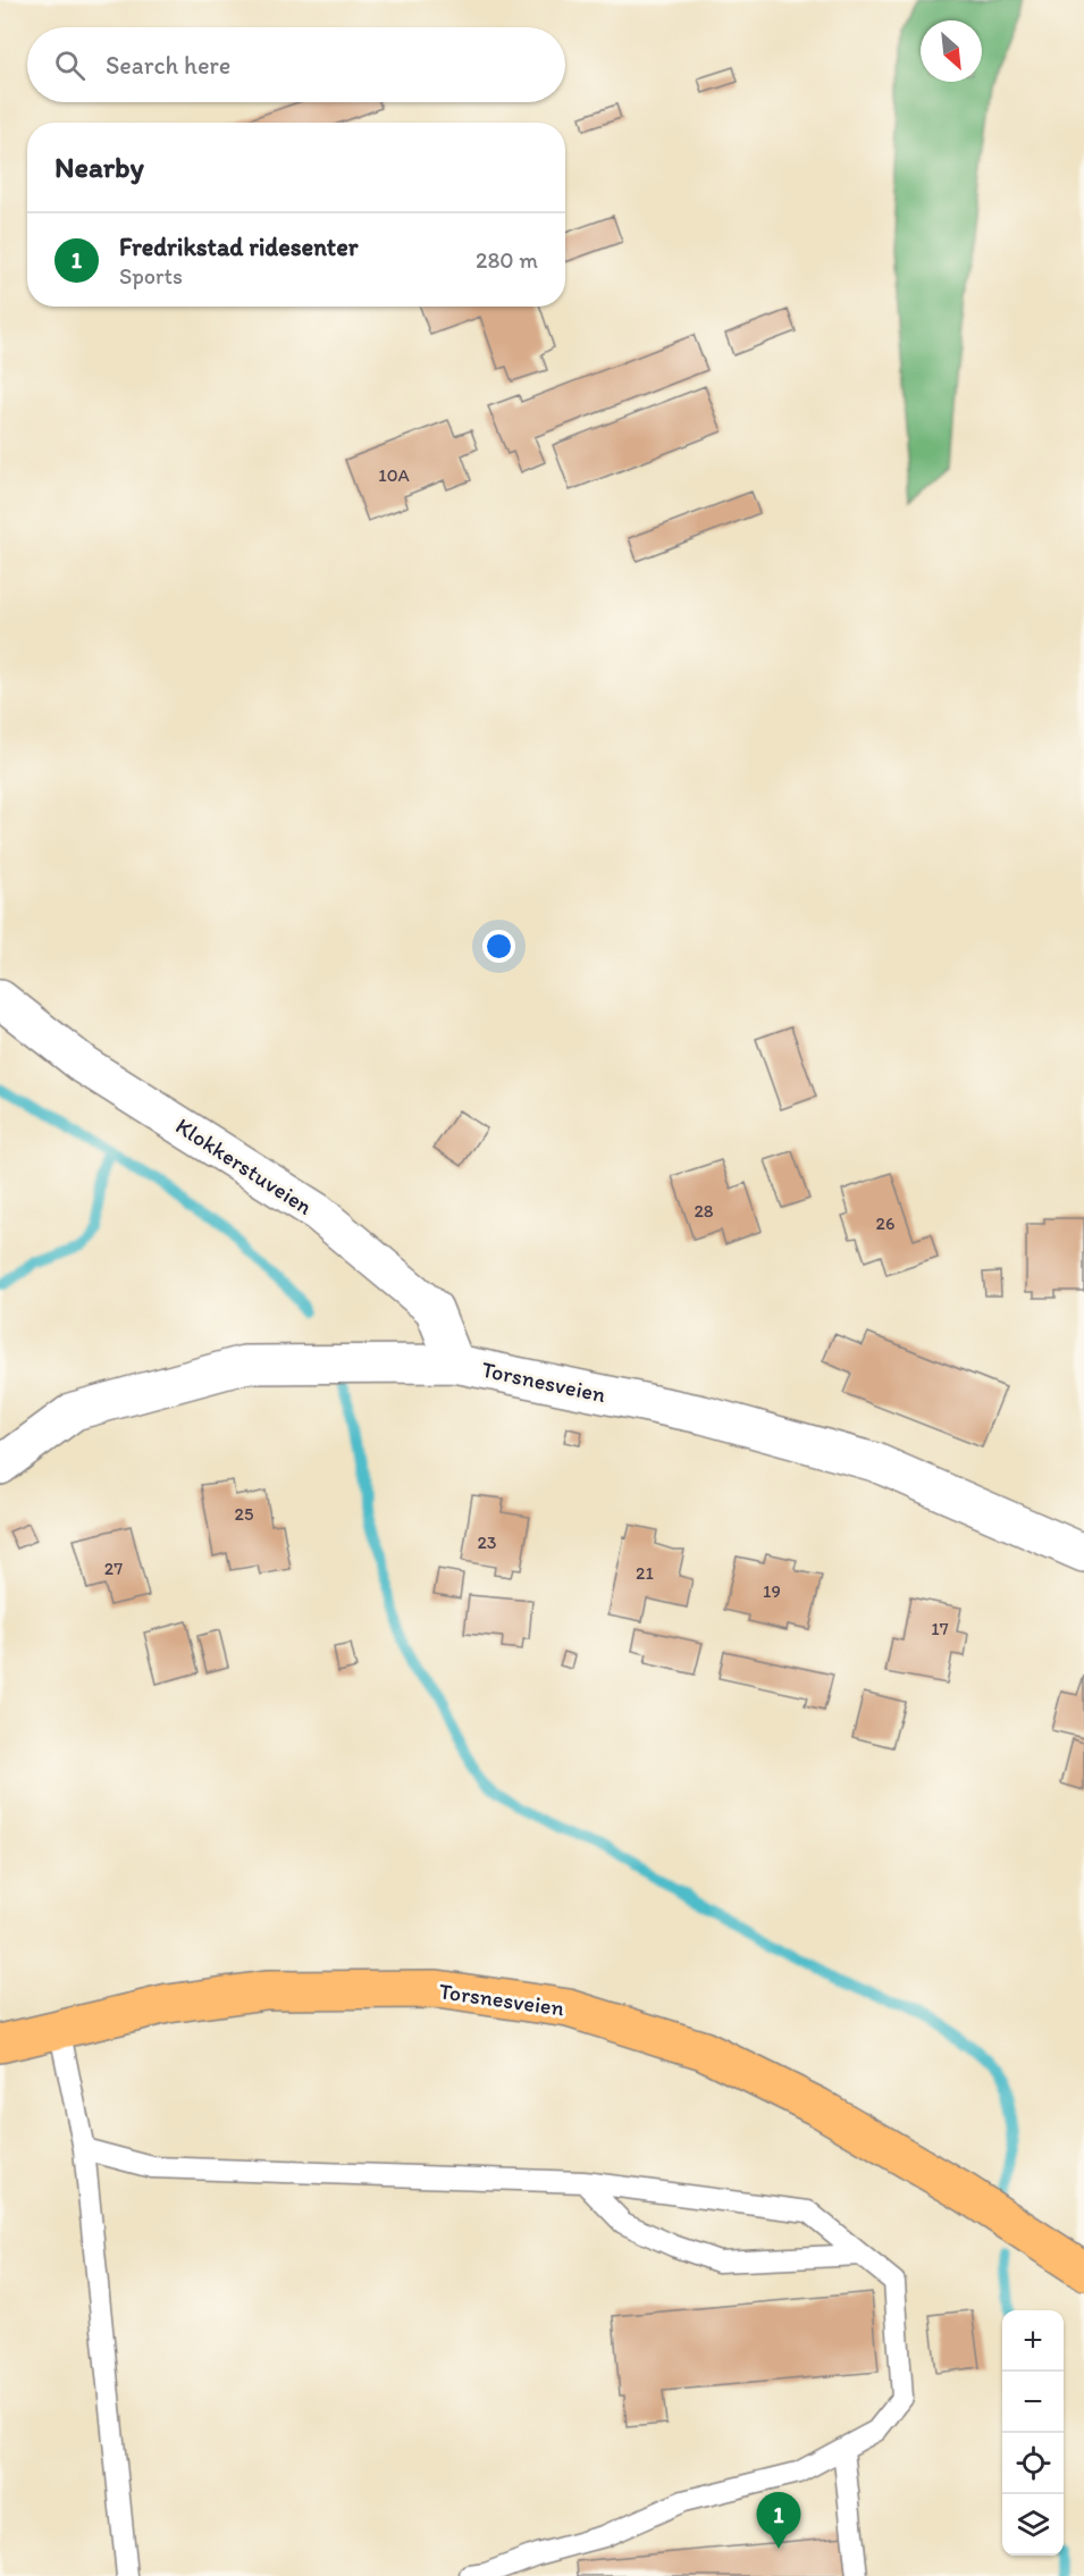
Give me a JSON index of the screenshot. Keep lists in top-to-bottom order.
{
  "streets": {
    "main road": ["Torsnesveien"],
    "street": ["Klokkerstuveien"]
  },
  "crossings": [
    ["Klokkerstuveien", "Torsnesveien"]
  ],
  "house_numbers": [
    "10A",
    "28",
    "26",
    "25",
    "23",
    "27",
    "21",
    "19",
    "17"
  ],
  "north": "bottom right",
  "page": {
    "search": "Search here",
    "heading": "Nearby",
    "list": [
      {
        "mark": "1",
        "name": "Fredrikstad ridesenter",
        "note": "Sports",
        "value": "280 m"
      }
    ],
    "map_buttons": ["+", "−"],
    "pins": "1"
  }
}
